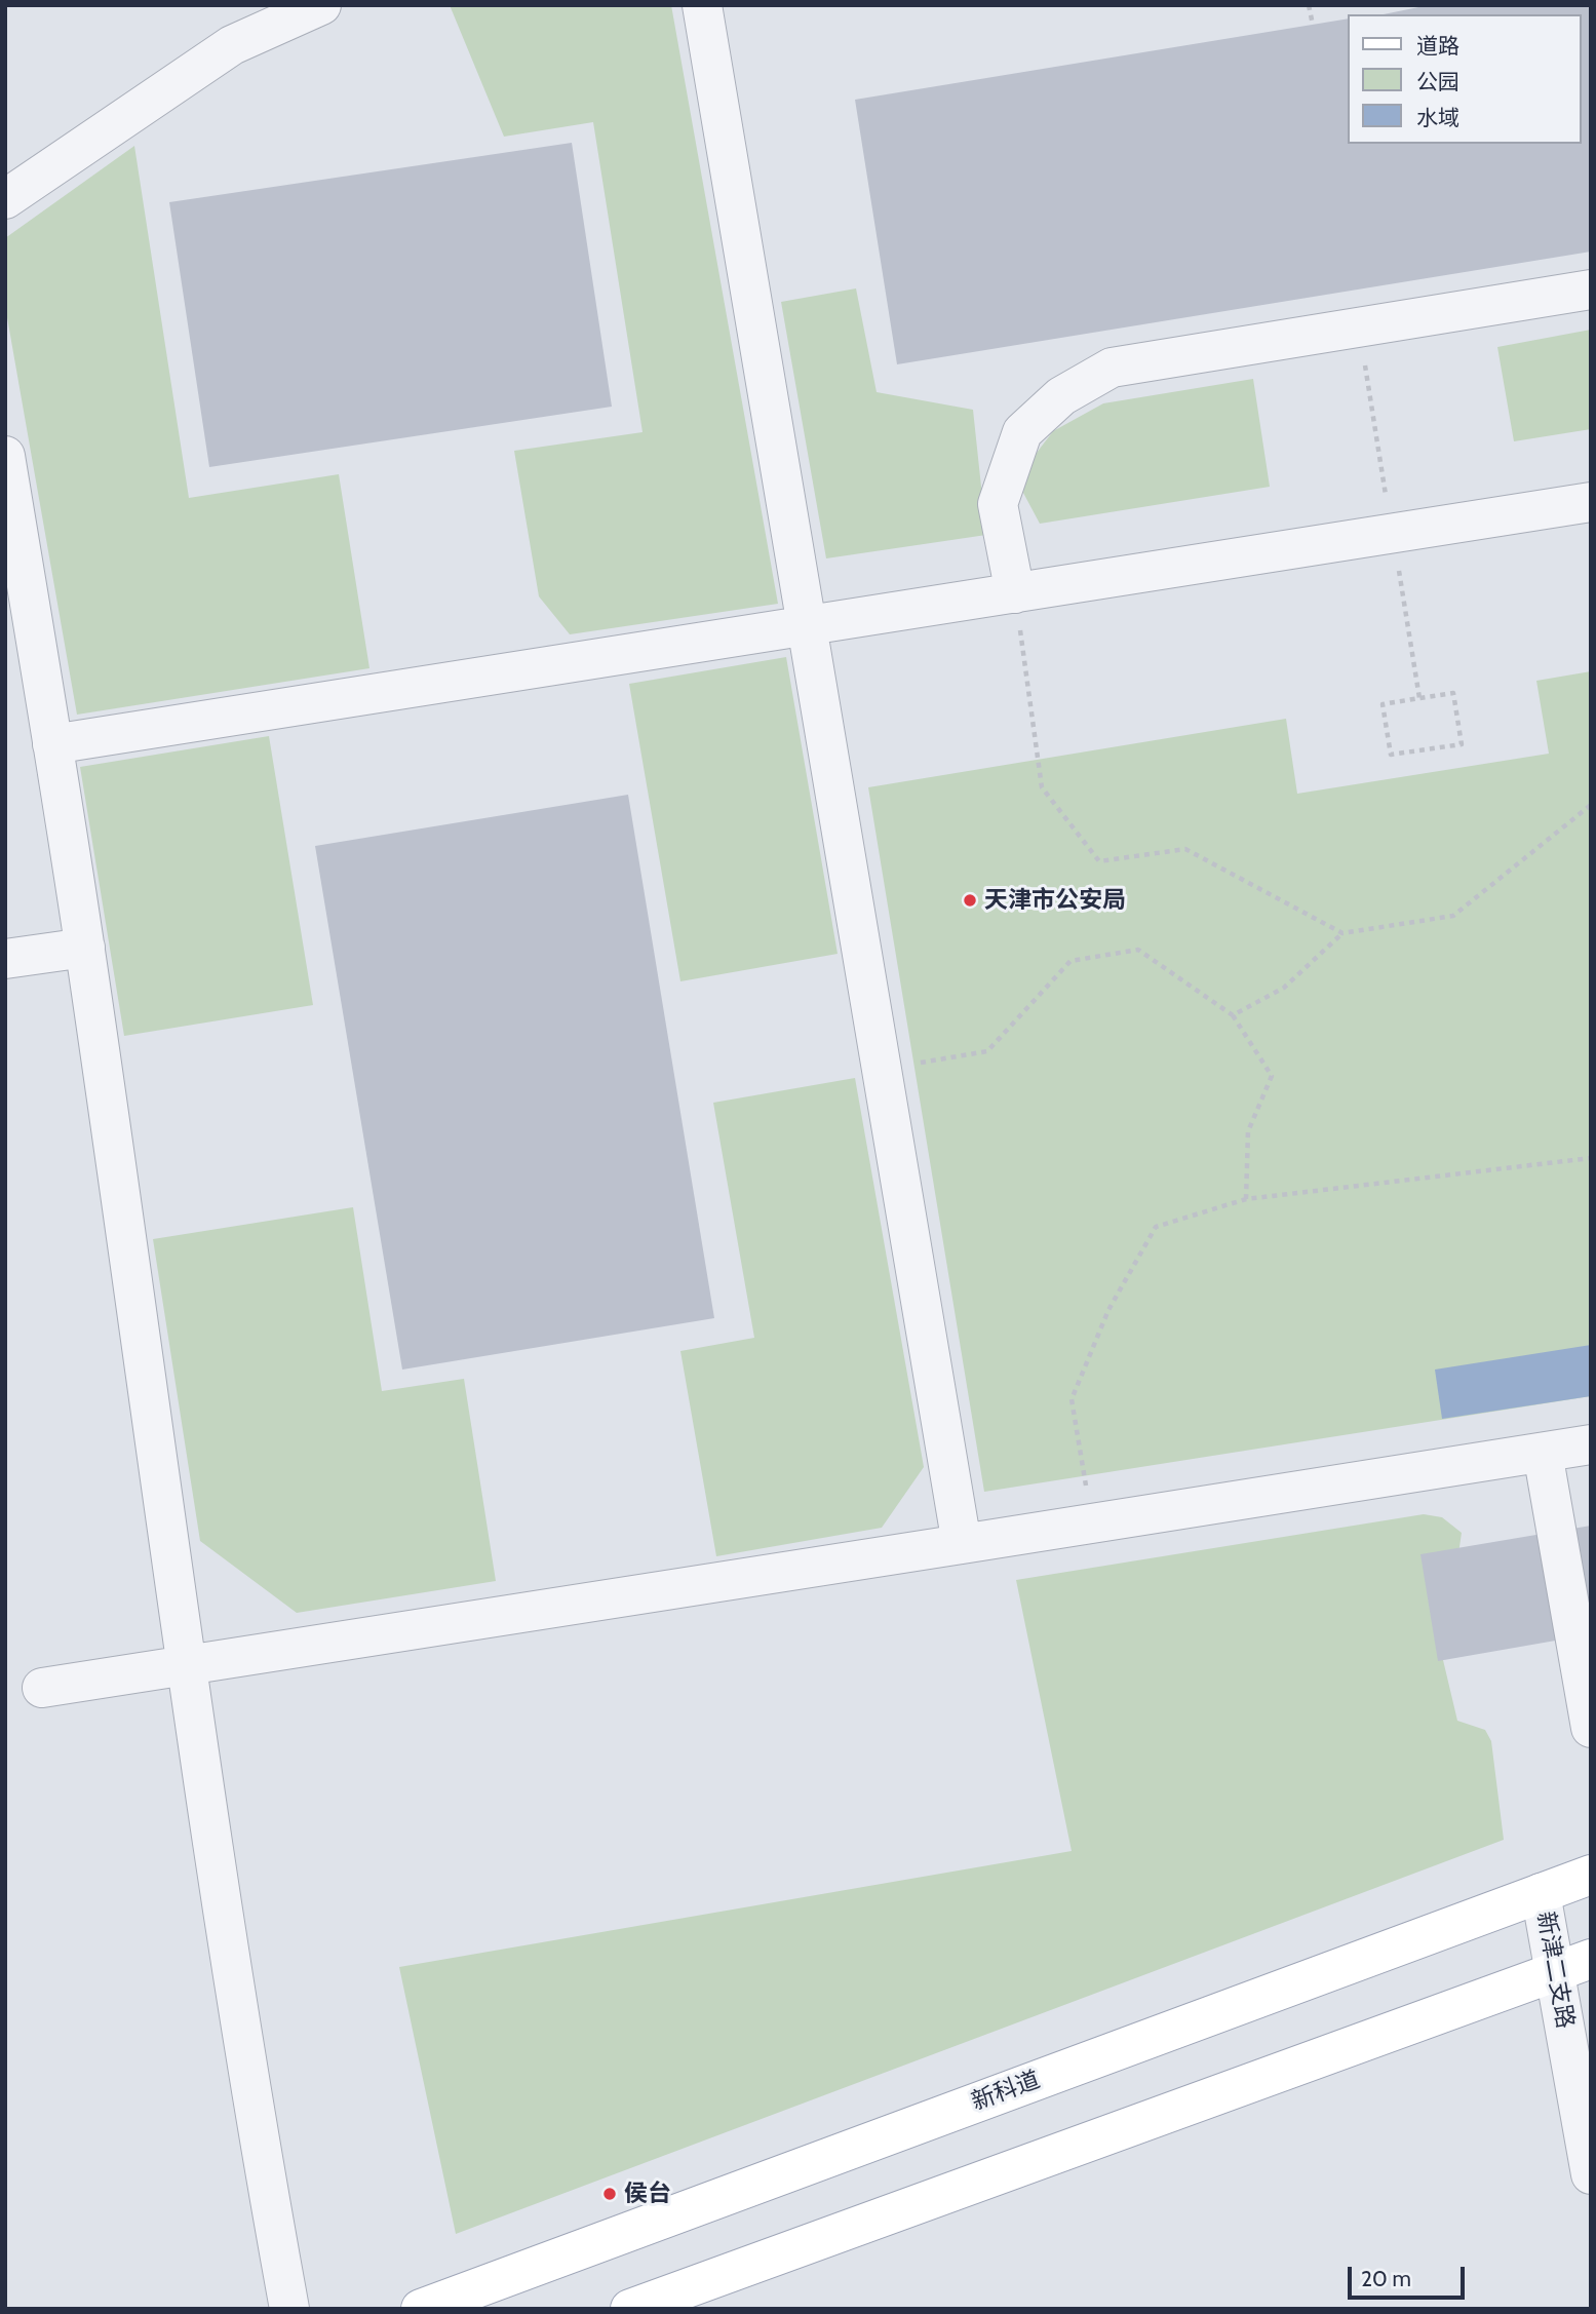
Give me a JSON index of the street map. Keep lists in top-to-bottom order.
{
  "streets": {
    "main road": ["新科道"],
    "street": ["新津二支路"]
  },
  "crossings": [
    ["新津二支路", "新科道"]
  ],
  "places": ["天津市公安局", "侯台"],
  "legend": ["道路", "公园", "水域"],
  "scale_bar": "20 m"
}
